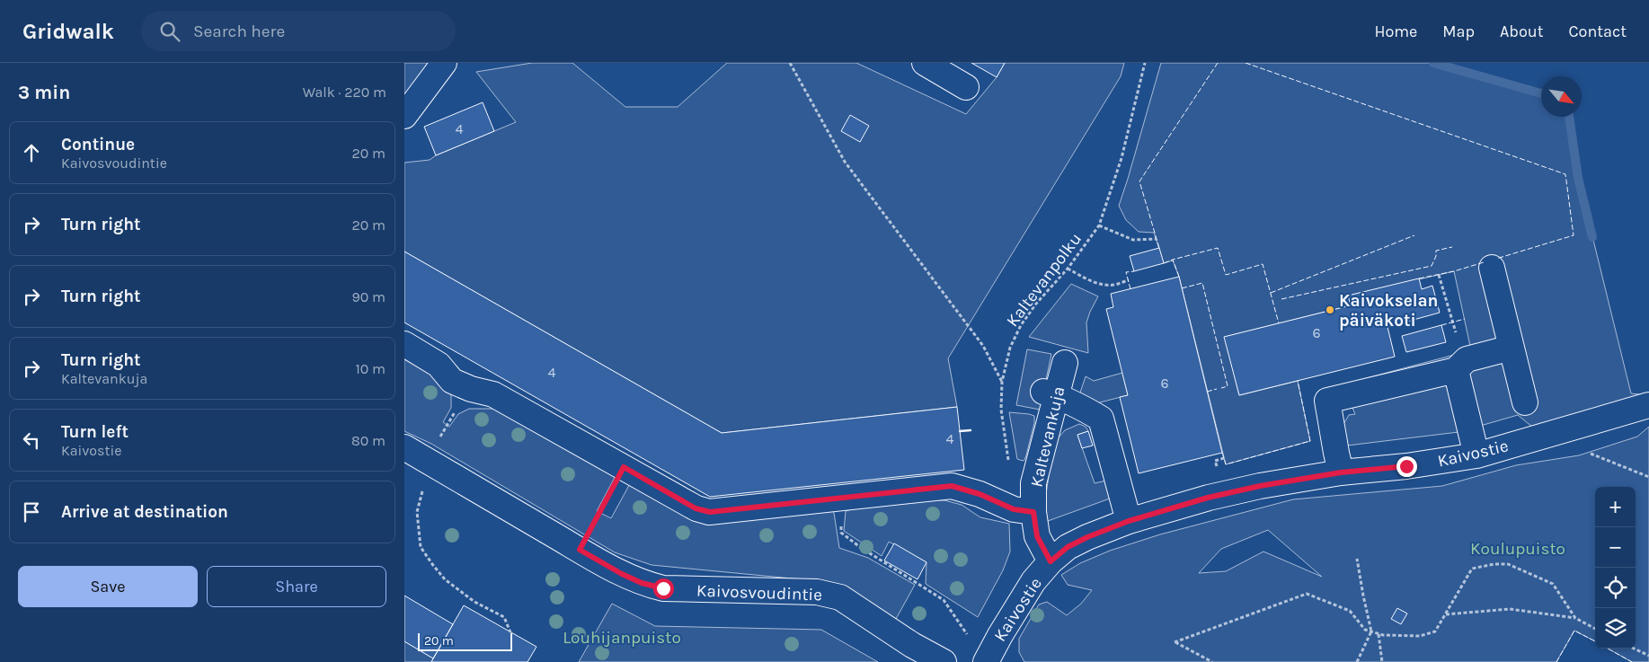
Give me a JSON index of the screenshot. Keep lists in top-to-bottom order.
{
  "streets": {
    "street": ["Kaltevankuja", "Kaivostie", "Kaivosvoudintie"],
    "path": ["Kaltevanpolku"]
  },
  "crossings": [
    ["Kaltevankuja", "Kaivostie"]
  ],
  "parks": ["Koulupuisto", "Louhijanpuisto"],
  "places": ["Kaivokselan päiväkoti"],
  "house_numbers": [
    "4",
    "6",
    "4",
    "6",
    "4"
  ],
  "scale_bar": "20 m",
  "north": "bottom right",
  "page": {
    "header": "Gridwalk",
    "search": "Search here",
    "nav": [
      "Home",
      "Map",
      "About",
      "Contact"
    ],
    "heading": ["3 min", "Walk · 220 m"],
    "list": [
      ["Continue", "Kaivosvoudintie", "20 m"],
      ["Turn right", "20 m"],
      ["Turn right", "90 m"],
      ["Turn right", "Kaltevankuja", "10 m"],
      ["Turn left", "Kaivostie", "80 m"],
      "Arrive at destination"
    ],
    "map_buttons": ["+", "−"],
    "buttons": ["Save", "Share"],
    "scale": "20 m"
  }
}
